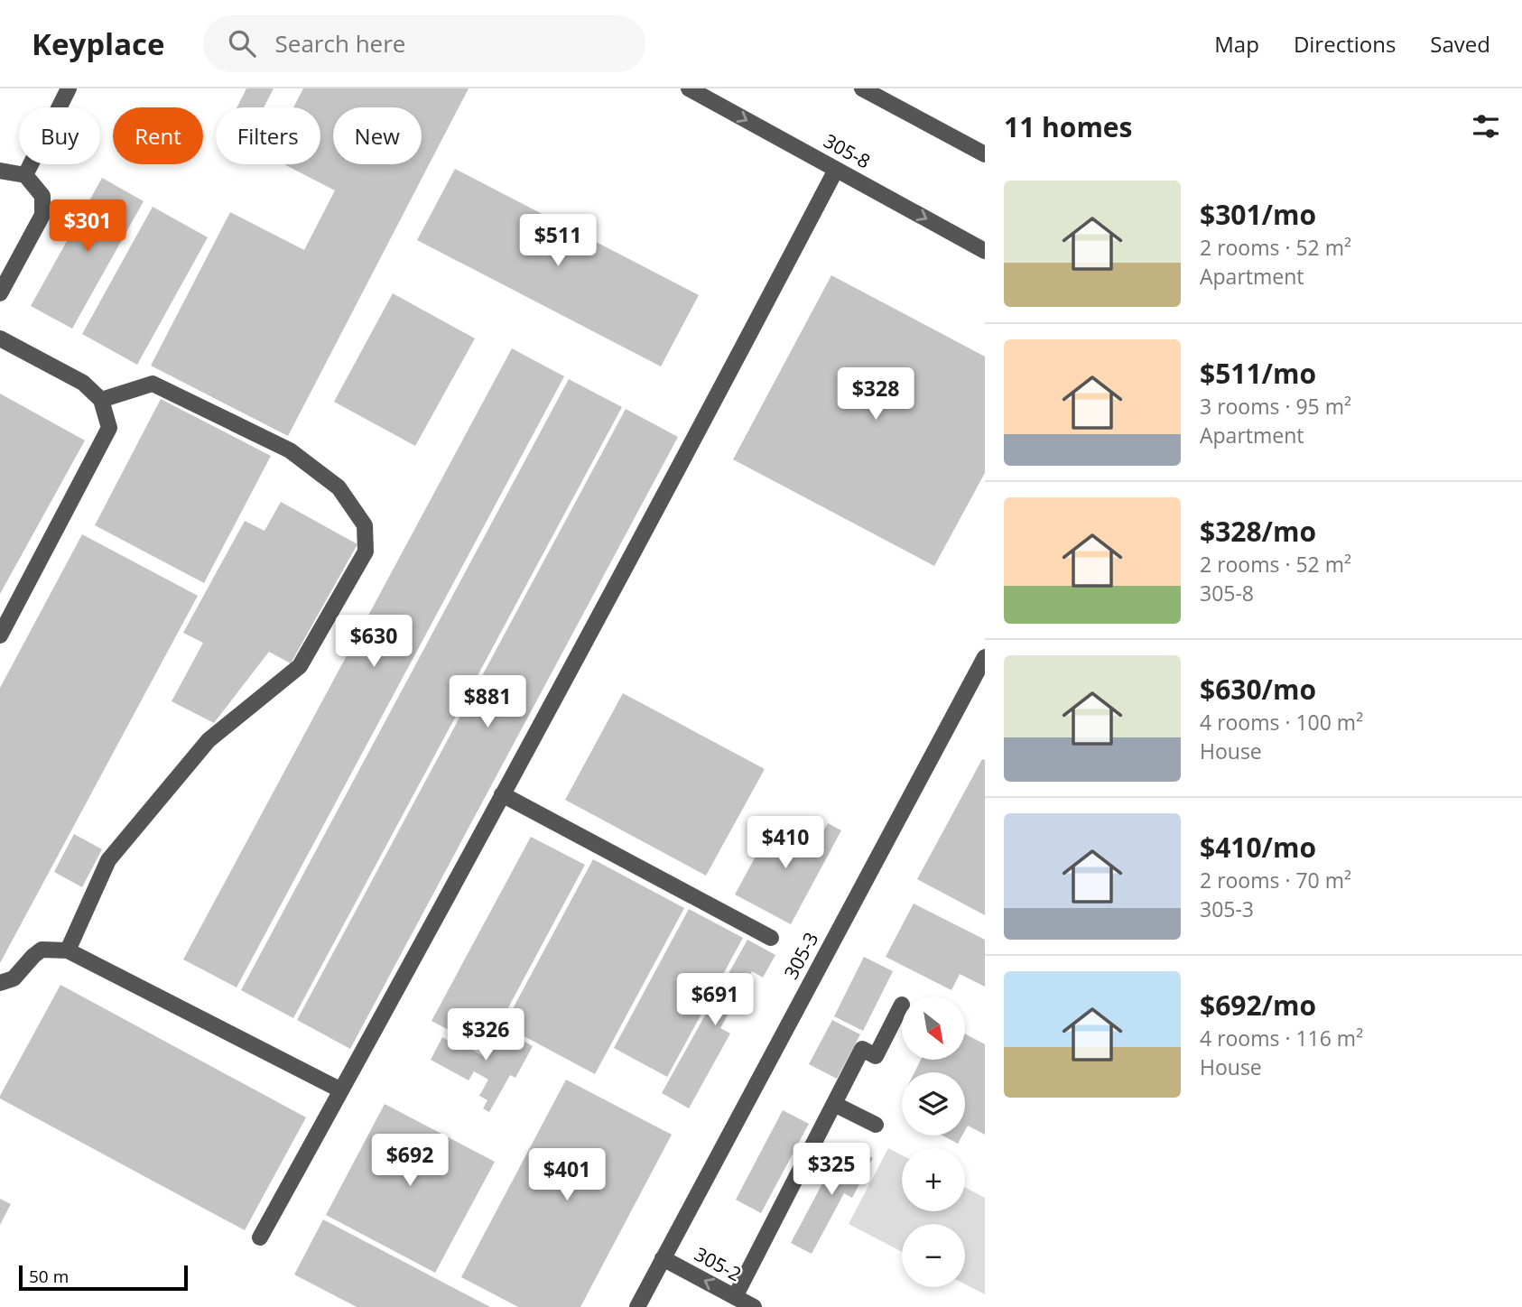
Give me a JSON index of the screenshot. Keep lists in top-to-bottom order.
{
  "streets": {
    "street": ["305-8", "305-3", "305-2"]
  },
  "crossings": [
    ["305-3", "305-2"]
  ],
  "one_way": ["305-2"],
  "scale_bar": "50 m",
  "north": "bottom right",
  "page": {
    "header": "Keyplace",
    "search": "Search here",
    "nav": ["Map", "Directions", "Saved"],
    "heading": "11 homes",
    "chip": [
      "Buy",
      "Rent",
      "Filters",
      "New"
    ],
    "list": [
      {
        "name": "$301/mo",
        "note": "2 rooms · 52 m² · Apartment"
      },
      {
        "name": "$511/mo",
        "note": "3 rooms · 95 m² · Apartment"
      },
      {
        "name": "$328/mo",
        "note": "2 rooms · 52 m² · 305-8"
      },
      {
        "name": "$630/mo",
        "note": "4 rooms · 100 m² · House"
      },
      {
        "name": "$410/mo",
        "note": "2 rooms · 70 m² · 305-3"
      },
      {
        "name": "$692/mo",
        "note": "4 rooms · 116 m² · House"
      }
    ],
    "price": [
      "$301",
      "$511",
      "$328",
      "$630",
      "$881",
      "$410",
      "$691",
      "$326",
      "$692",
      "$325",
      "$401"
    ],
    "map_buttons": ["+", "−"],
    "scale": "50 m"
  }
}
